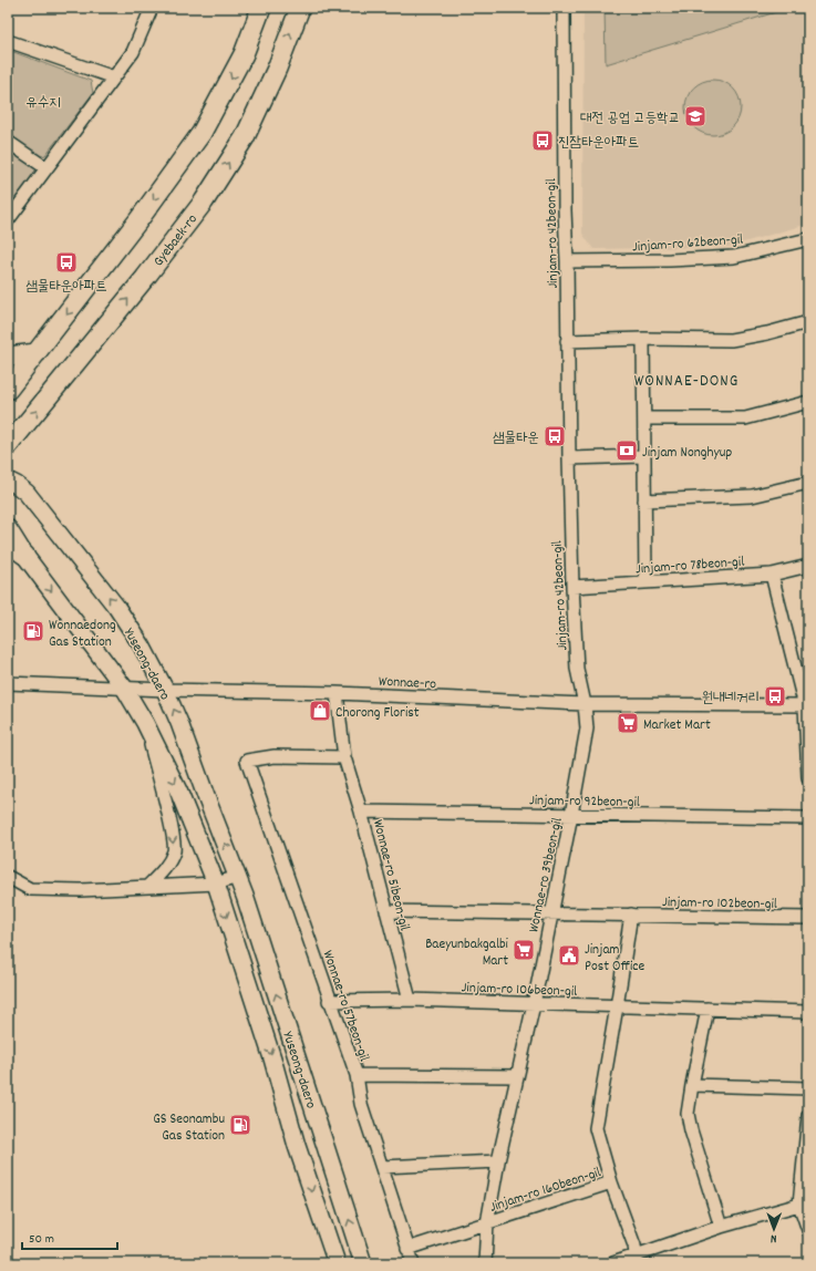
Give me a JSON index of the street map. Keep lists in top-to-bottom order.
{
  "streets": {
    "main road": ["Gyebaek-ro"],
    "street": [
      "Jinjam-ro 42beon-gil",
      "Jinjam-ro 62beon-gil",
      "Jinjam-ro 78beon-gil",
      "Yuseong-daero",
      "Wonnae-ro",
      "Jinjam-ro 92beon-gil",
      "Wonnae-ro 51beon-gil",
      "Wonnae-ro 39beon-gil",
      "Jinjam-ro 102beon-gil",
      "Jinjam-ro 106beon-gil",
      "Wonnae-ro 57beon-gil",
      "Jinjam-ro 160beon-gil"
    ]
  },
  "crossings": [
    ["Jinjam-ro 42beon-gil", "Jinjam-ro 62beon-gil"],
    ["Jinjam-ro 42beon-gil", "Jinjam-ro 78beon-gil"],
    ["Jinjam-ro 42beon-gil", "Wonnae-ro"],
    ["Jinjam-ro 42beon-gil", "Wonnae-ro 39beon-gil"],
    ["Yuseong-daero", "Wonnae-ro"],
    ["Wonnae-ro", "Wonnae-ro 51beon-gil"],
    ["Wonnae-ro", "Wonnae-ro 39beon-gil"],
    ["Jinjam-ro 92beon-gil", "Wonnae-ro 51beon-gil"],
    ["Jinjam-ro 92beon-gil", "Wonnae-ro 39beon-gil"],
    ["Wonnae-ro 51beon-gil", "Jinjam-ro 102beon-gil"],
    ["Wonnae-ro 51beon-gil", "Jinjam-ro 106beon-gil"],
    ["Wonnae-ro 51beon-gil", "Wonnae-ro 57beon-gil"],
    ["Wonnae-ro 39beon-gil", "Jinjam-ro 102beon-gil"],
    ["Wonnae-ro 39beon-gil", "Jinjam-ro 106beon-gil"],
    ["Wonnae-ro 39beon-gil", "Jinjam-ro 160beon-gil"],
    ["Jinjam-ro 106beon-gil", "Wonnae-ro 57beon-gil"],
    ["Jinjam-ro 106beon-gil", "Jinjam-ro 160beon-gil"]
  ],
  "districts": ["WONNAE-DONG"],
  "parks": ["유수지"],
  "places": {
    "school or university": ["대전 공업 고등학교"],
    "bus stop": [
      "진잠타운아파트",
      "샘물타운아파트",
      "샘물타운",
      "원내네거리"
    ],
    "bank": ["Jinjam Nonghyup"],
    "fuel station": ["Wonnaedong Gas Station", "GS Seonambu Gas Station"],
    "shop": ["Chorong Florist"],
    "supermarket": ["Market Mart", "Baeyunbakgalbi Mart"],
    "public building": ["Jinjam Post Office"]
  },
  "scale_bar": "50 m",
  "north": "bottom"
}
